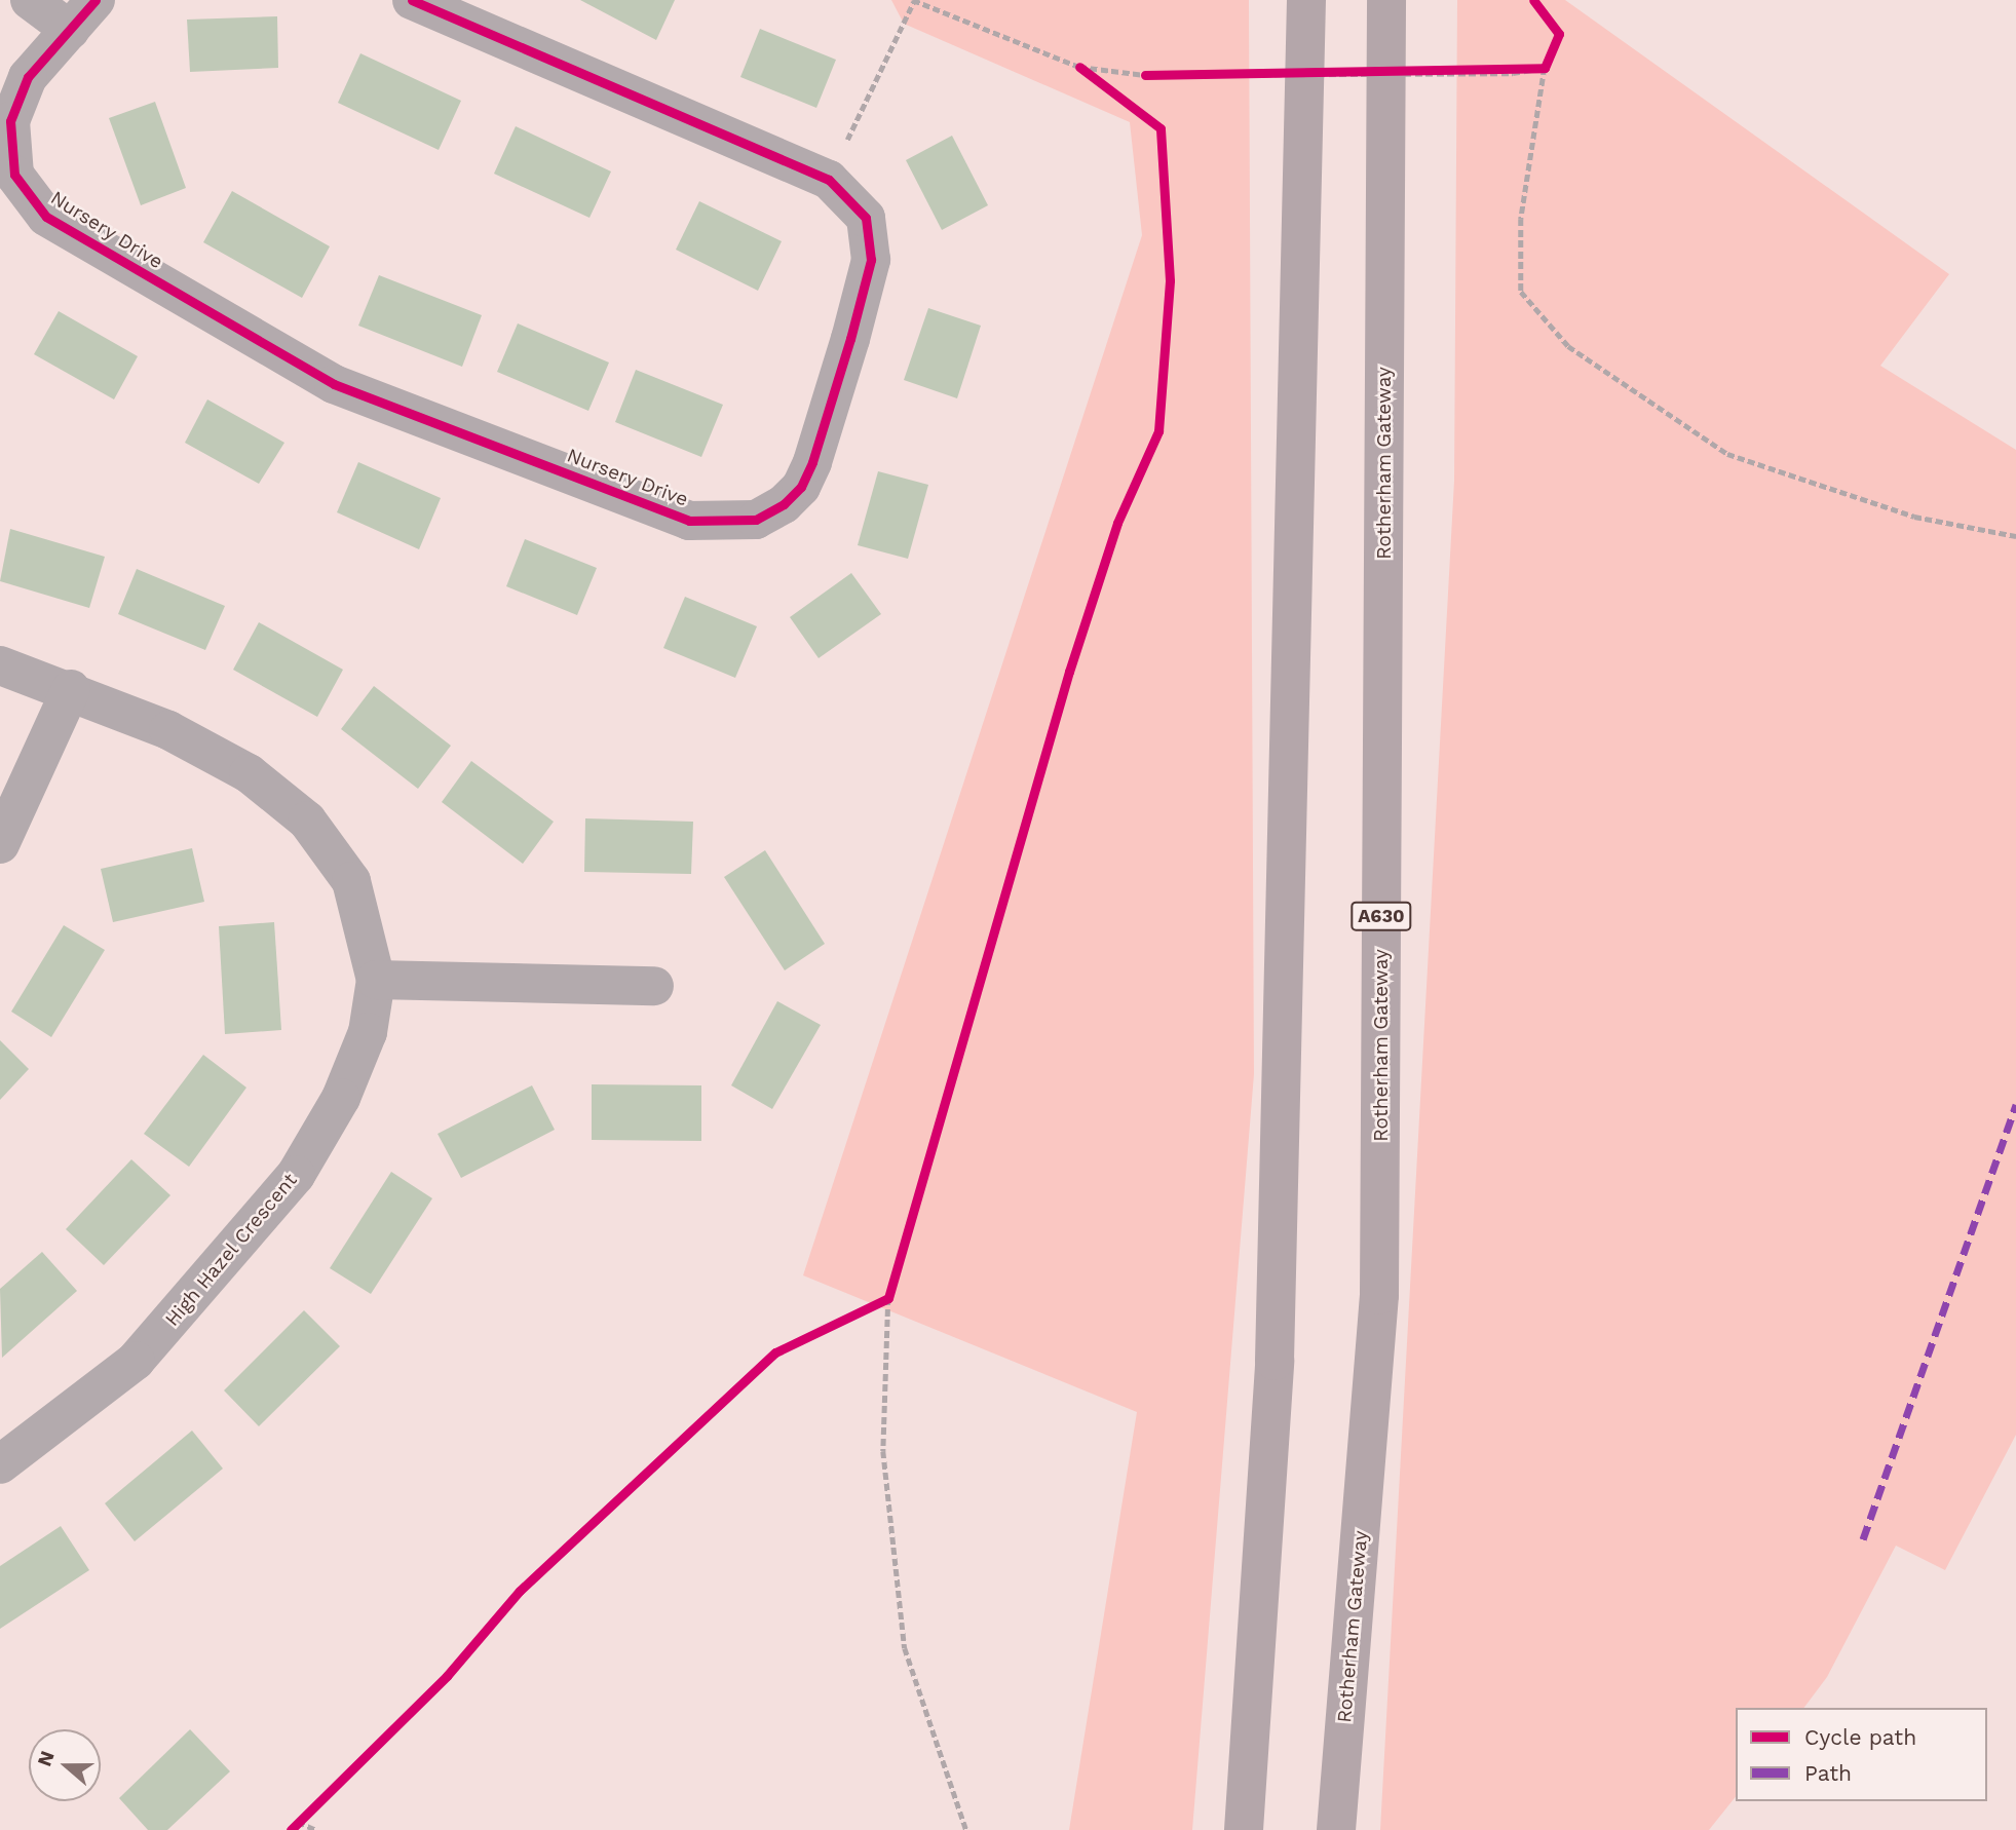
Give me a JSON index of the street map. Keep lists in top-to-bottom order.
{
  "streets": {
    "highway": ["Rotherham Gateway", "A630"],
    "street": ["Nursery Drive", "High Hazel Crescent"]
  },
  "legend": ["Cycle path", "Path"],
  "north": "left"
}
